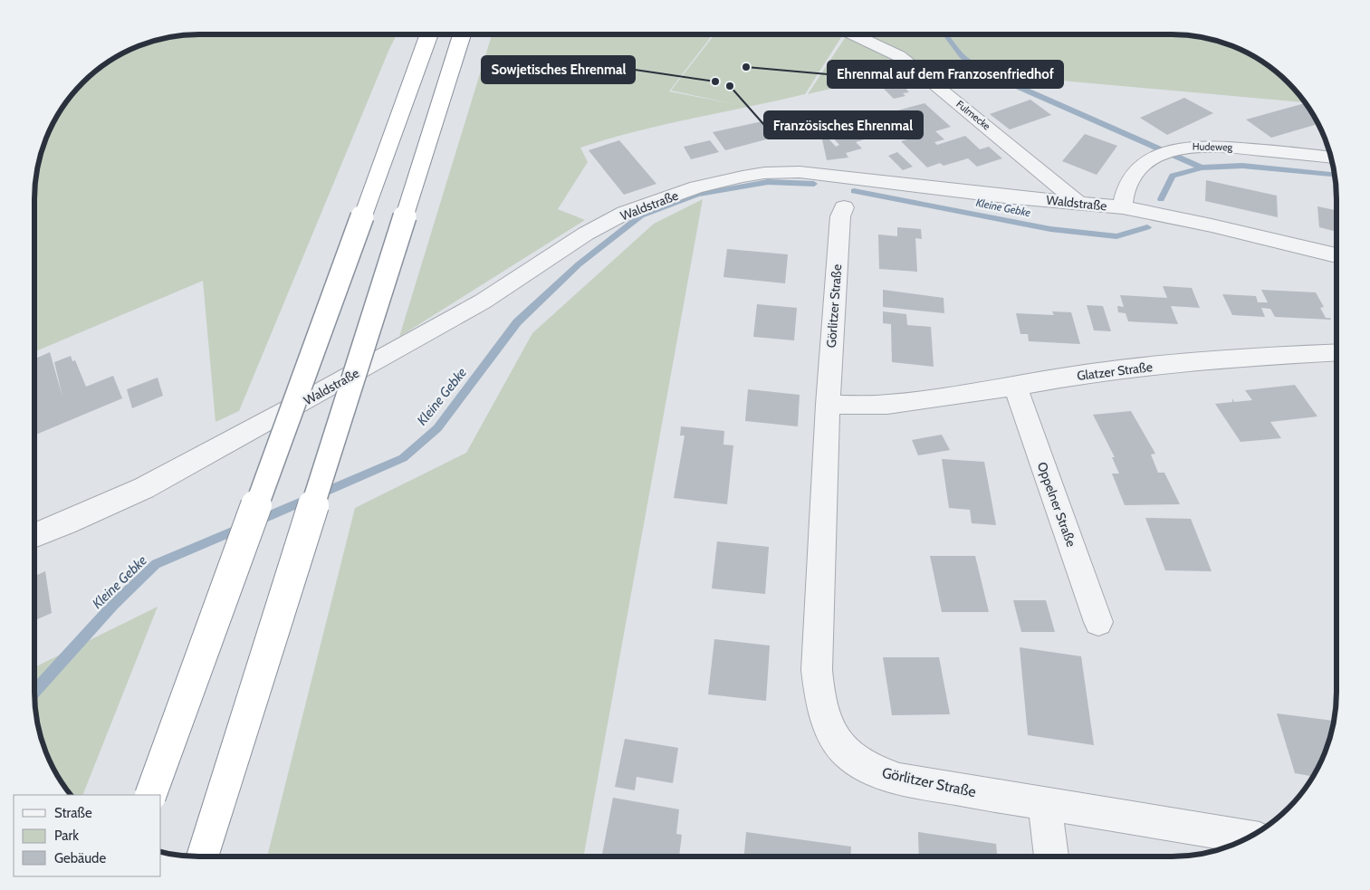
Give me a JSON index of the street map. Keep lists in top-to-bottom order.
{
  "streets": {
    "street": [
      "Fulmecke",
      "Hudeweg",
      "Waldstraße",
      "Görlitzer Straße",
      "Glatzer Straße",
      "Oppelner Straße"
    ]
  },
  "crossings": [
    ["Fulmecke", "Waldstraße"],
    ["Hudeweg", "Waldstraße"],
    ["Görlitzer Straße", "Glatzer Straße"],
    ["Glatzer Straße", "Oppelner Straße"]
  ],
  "water": ["Kleine Gebke"],
  "places": ["Ehrenmal auf dem Franzosenfriedhof", "Sowjetisches Ehrenmal", "Französisches Ehrenmal"],
  "legend": ["Straße", "Park", "Gebäude"]
}
